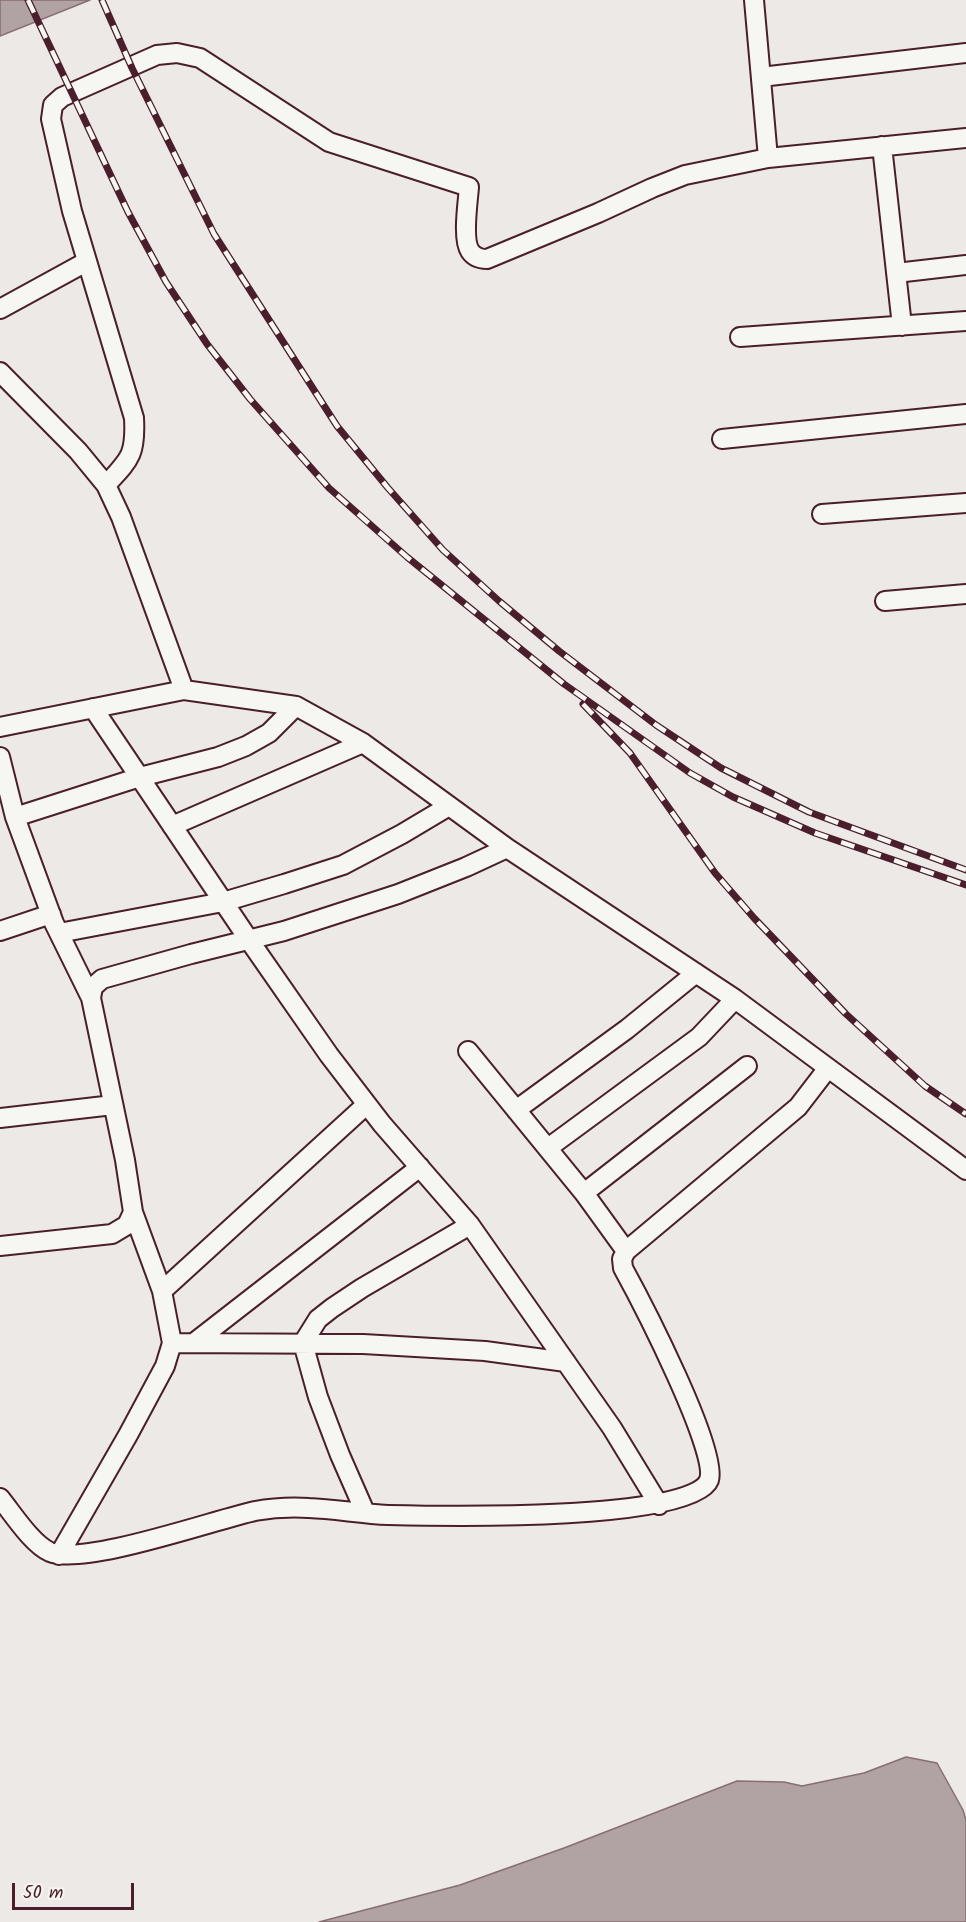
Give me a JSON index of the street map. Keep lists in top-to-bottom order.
{
  "scale_bar": "50 m"
}
